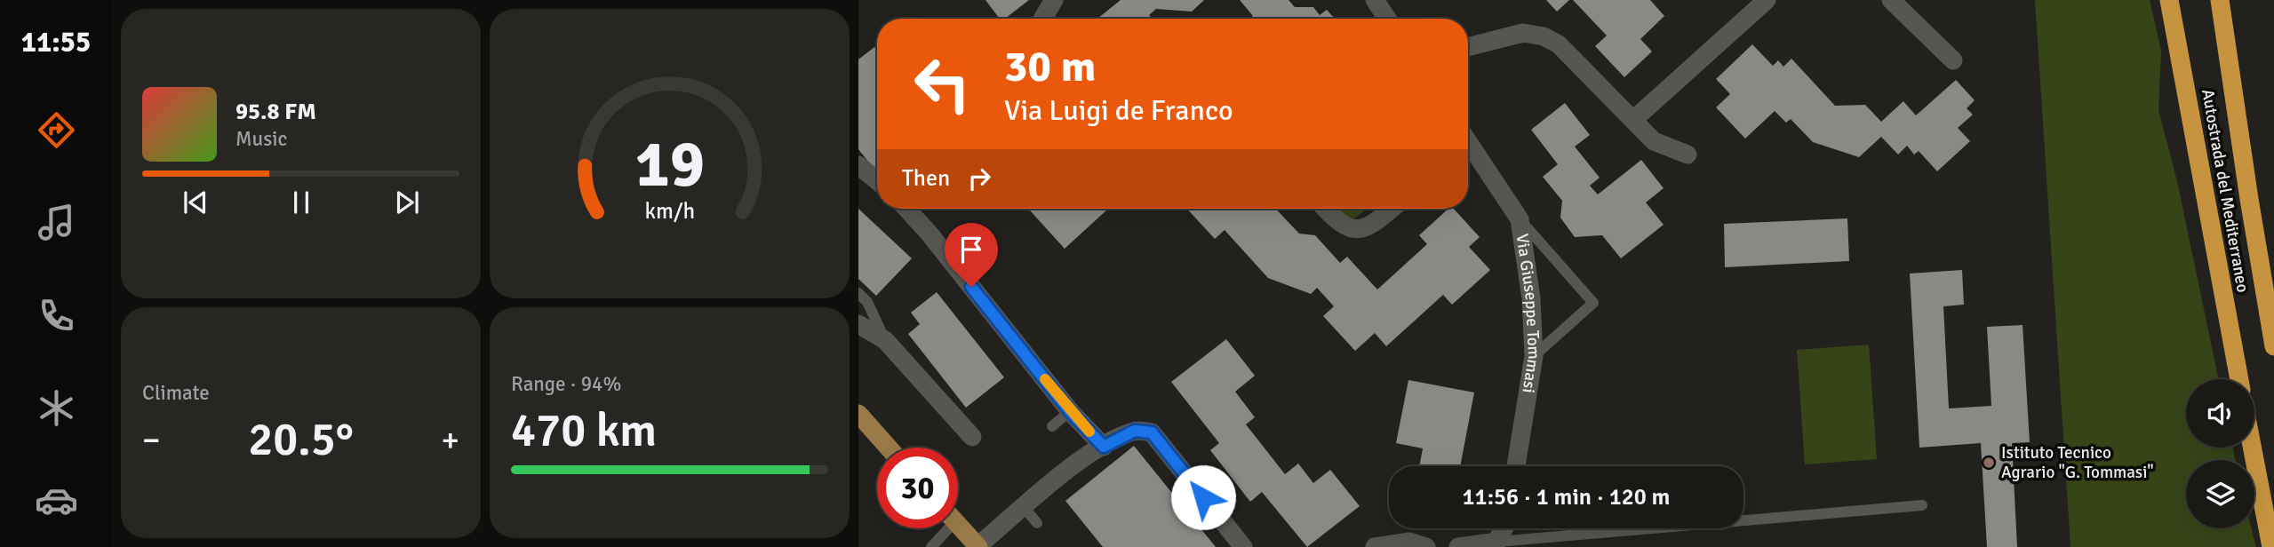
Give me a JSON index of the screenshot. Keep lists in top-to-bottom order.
{
  "streets": {
    "highway": ["Autostrada del Mediterraneo"],
    "street": ["Via Giuseppe Tommasi"]
  },
  "places": ["Istituto Tecnico Agrario \"G. Tommasi\""],
  "page": {
    "tabs": "11:55",
    "turn": ["30 m", "Via Luigi de Franco"],
    "song": ["95.8 FM", "Music"],
    "then": "Then",
    "tile": [
      "Climate",
      ["Range · 94%", "470 km"]
    ],
    "heat": ["−", "20.5°", "+"],
    "limit": "30",
    "trip": "11:56 · 1 min · 120 m",
    "gauge": ["19", "km/h"]
  }
}
